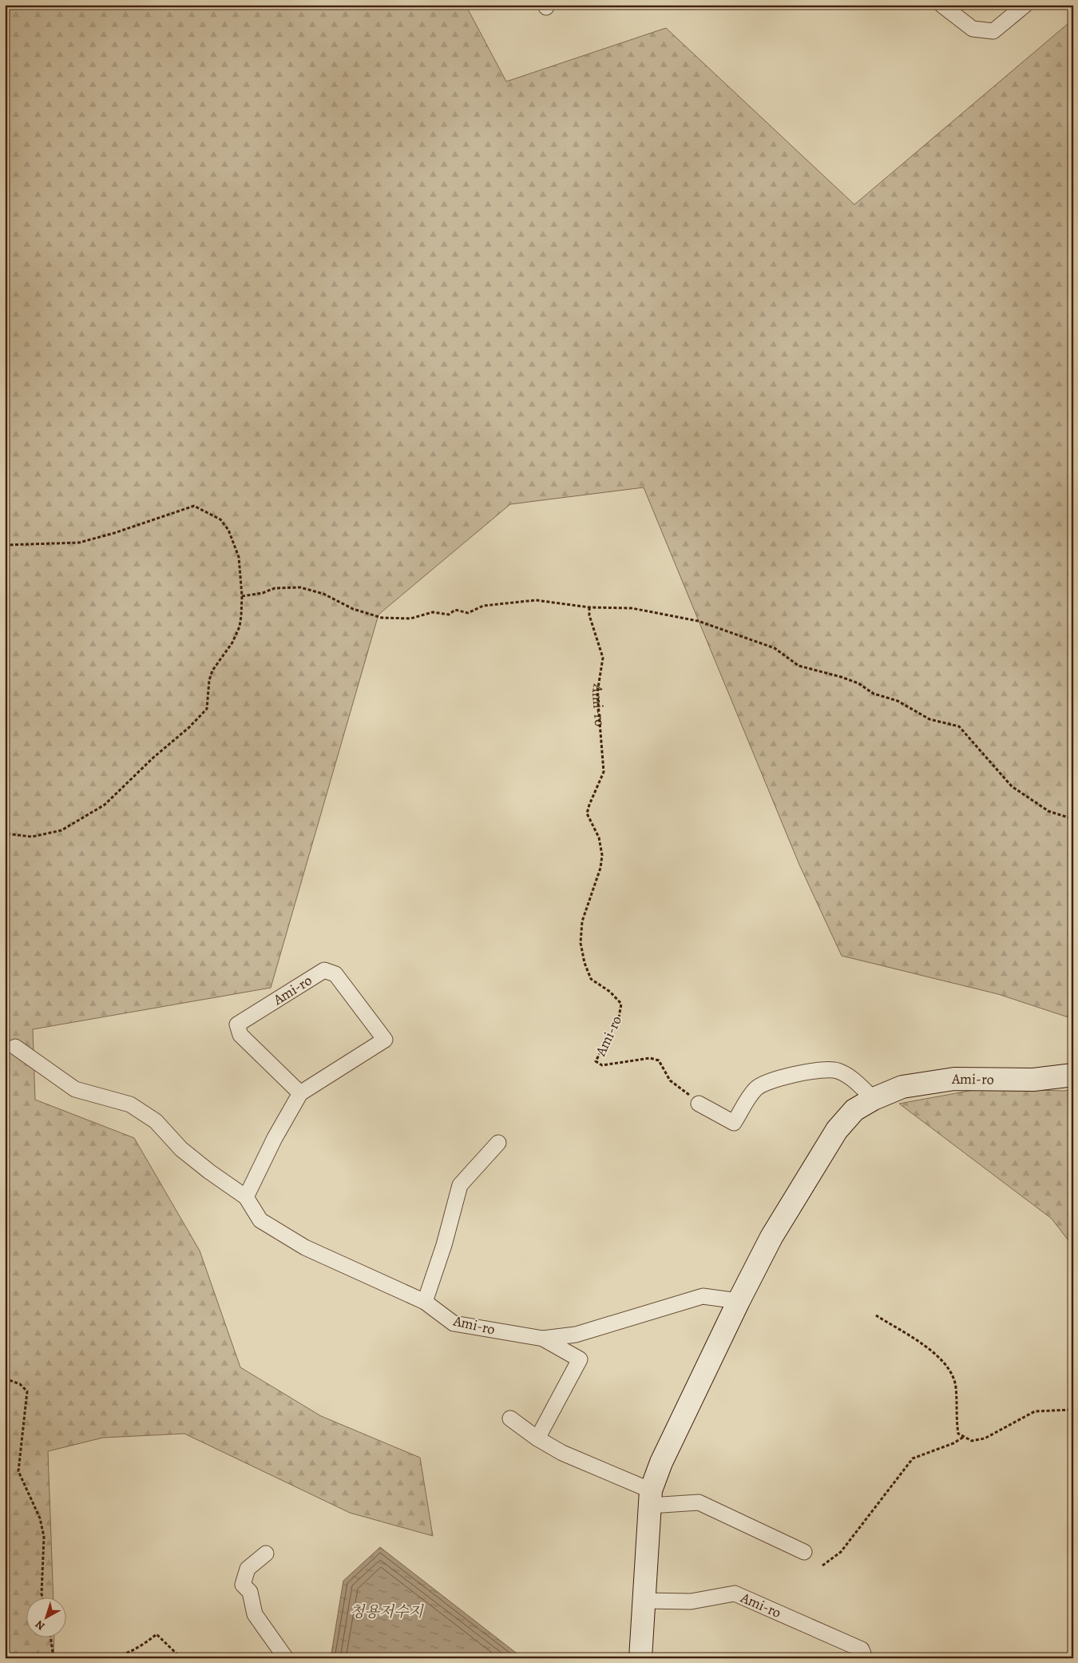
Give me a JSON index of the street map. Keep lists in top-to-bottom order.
{
  "streets": {
    "main road": ["Ami-ro"]
  },
  "water": ["청용저수지"],
  "north": "bottom left"
}
